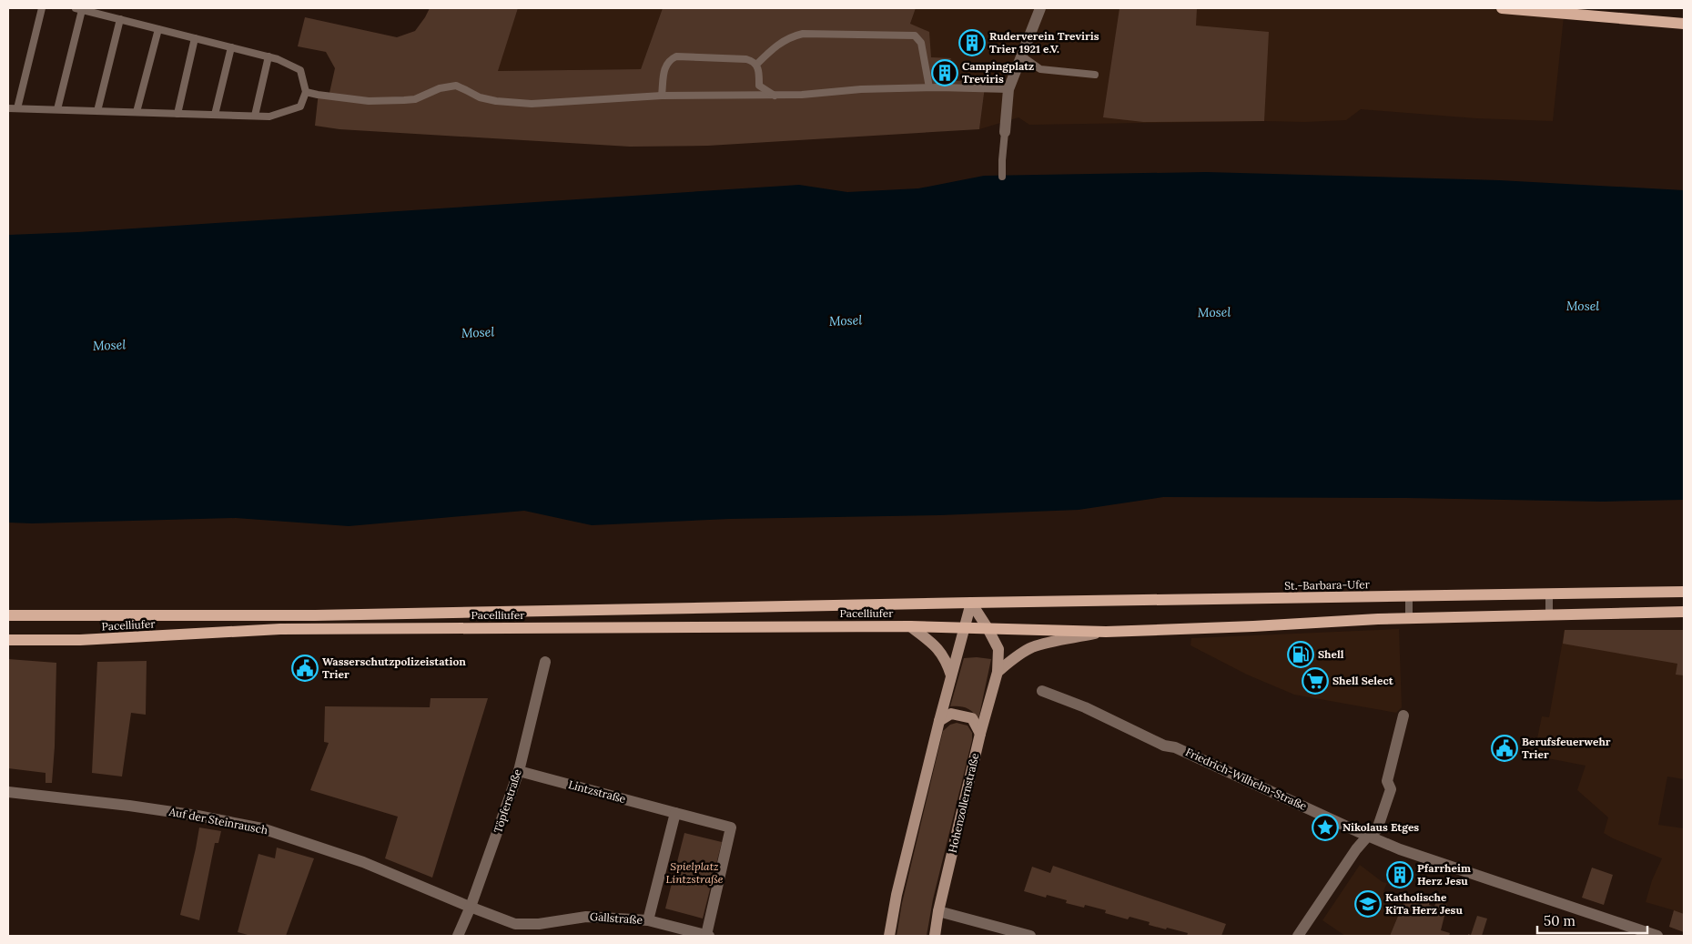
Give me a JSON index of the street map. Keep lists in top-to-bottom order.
{
  "streets": {
    "main road": ["St.-Barbara-Ufer", "Pacelliufer"],
    "street": [
      "Friedrich-Wilhelm-Straße",
      "Lintzstraße",
      "Töpferstraße",
      "Hohenzollernstraße",
      "Auf der Steinrausch",
      "Gallstraße"
    ]
  },
  "crossings": [
    ["St.-Barbara-Ufer", "Pacelliufer"],
    ["St.-Barbara-Ufer", "Hohenzollernstraße"],
    ["Pacelliufer", "Hohenzollernstraße"],
    ["Lintzstraße", "Töpferstraße"],
    ["Lintzstraße", "Gallstraße"],
    ["Töpferstraße", "Auf der Steinrausch"],
    ["Töpferstraße", "Gallstraße"],
    ["Auf der Steinrausch", "Gallstraße"]
  ],
  "water": ["Mosel"],
  "parks": ["Spielplatz Lintzstraße"],
  "places": {
    "building": ["Ruderverein Treviris Trier 1921 e.V.", "Campingplatz Treviris", "Pfarrheim Herz Jesu"],
    "fuel station": ["Shell"],
    "public building": ["Wasserschutzpolizeistation Trier", "Berufsfeuerwehr Trier"],
    "supermarket": ["Shell Select"],
    "place": ["Nikolaus Etges"],
    "school or university": ["Katholische KiTa Herz Jesu"]
  },
  "scale_bar": "50 m"
}
